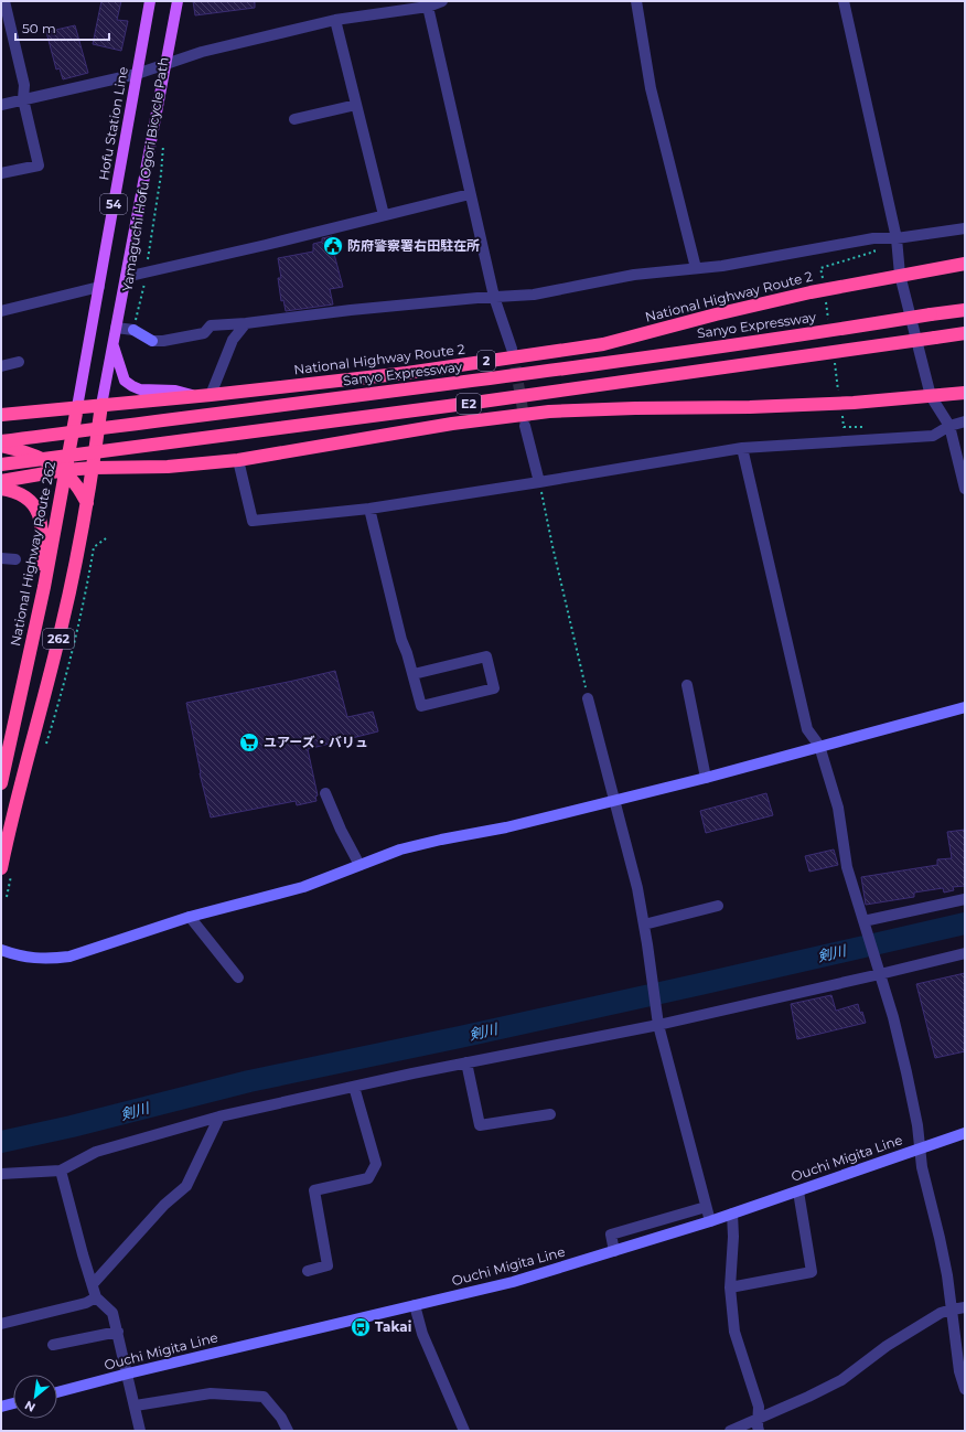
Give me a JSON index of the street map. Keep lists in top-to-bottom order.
{
  "streets": {
    "highway": [
      "National Highway Route 2",
      "Sanyo Expressway",
      "2",
      "E2",
      "National Highway Route 262",
      "262"
    ],
    "main road": ["Hofu Station Line", "54", "Ouchi Migita Line"],
    "path": ["Yamaguchi Hofu Ogori Bicycle Path"]
  },
  "crossings": [
    ["Hofu Station Line", "National Highway Route 2"],
    ["Hofu Station Line", "National Highway Route 262"],
    ["54", "National Highway Route 2"],
    ["54", "262"],
    ["National Highway Route 2", "National Highway Route 262"],
    ["National Highway Route 2", "262"]
  ],
  "water": ["剣川"],
  "places": {
    "public building": ["防府警察署右田駐在所"],
    "supermarket": ["ユアーズ・バリュ"],
    "bus stop": ["Takai"]
  },
  "scale_bar": "50 m",
  "north": "bottom left"
}
